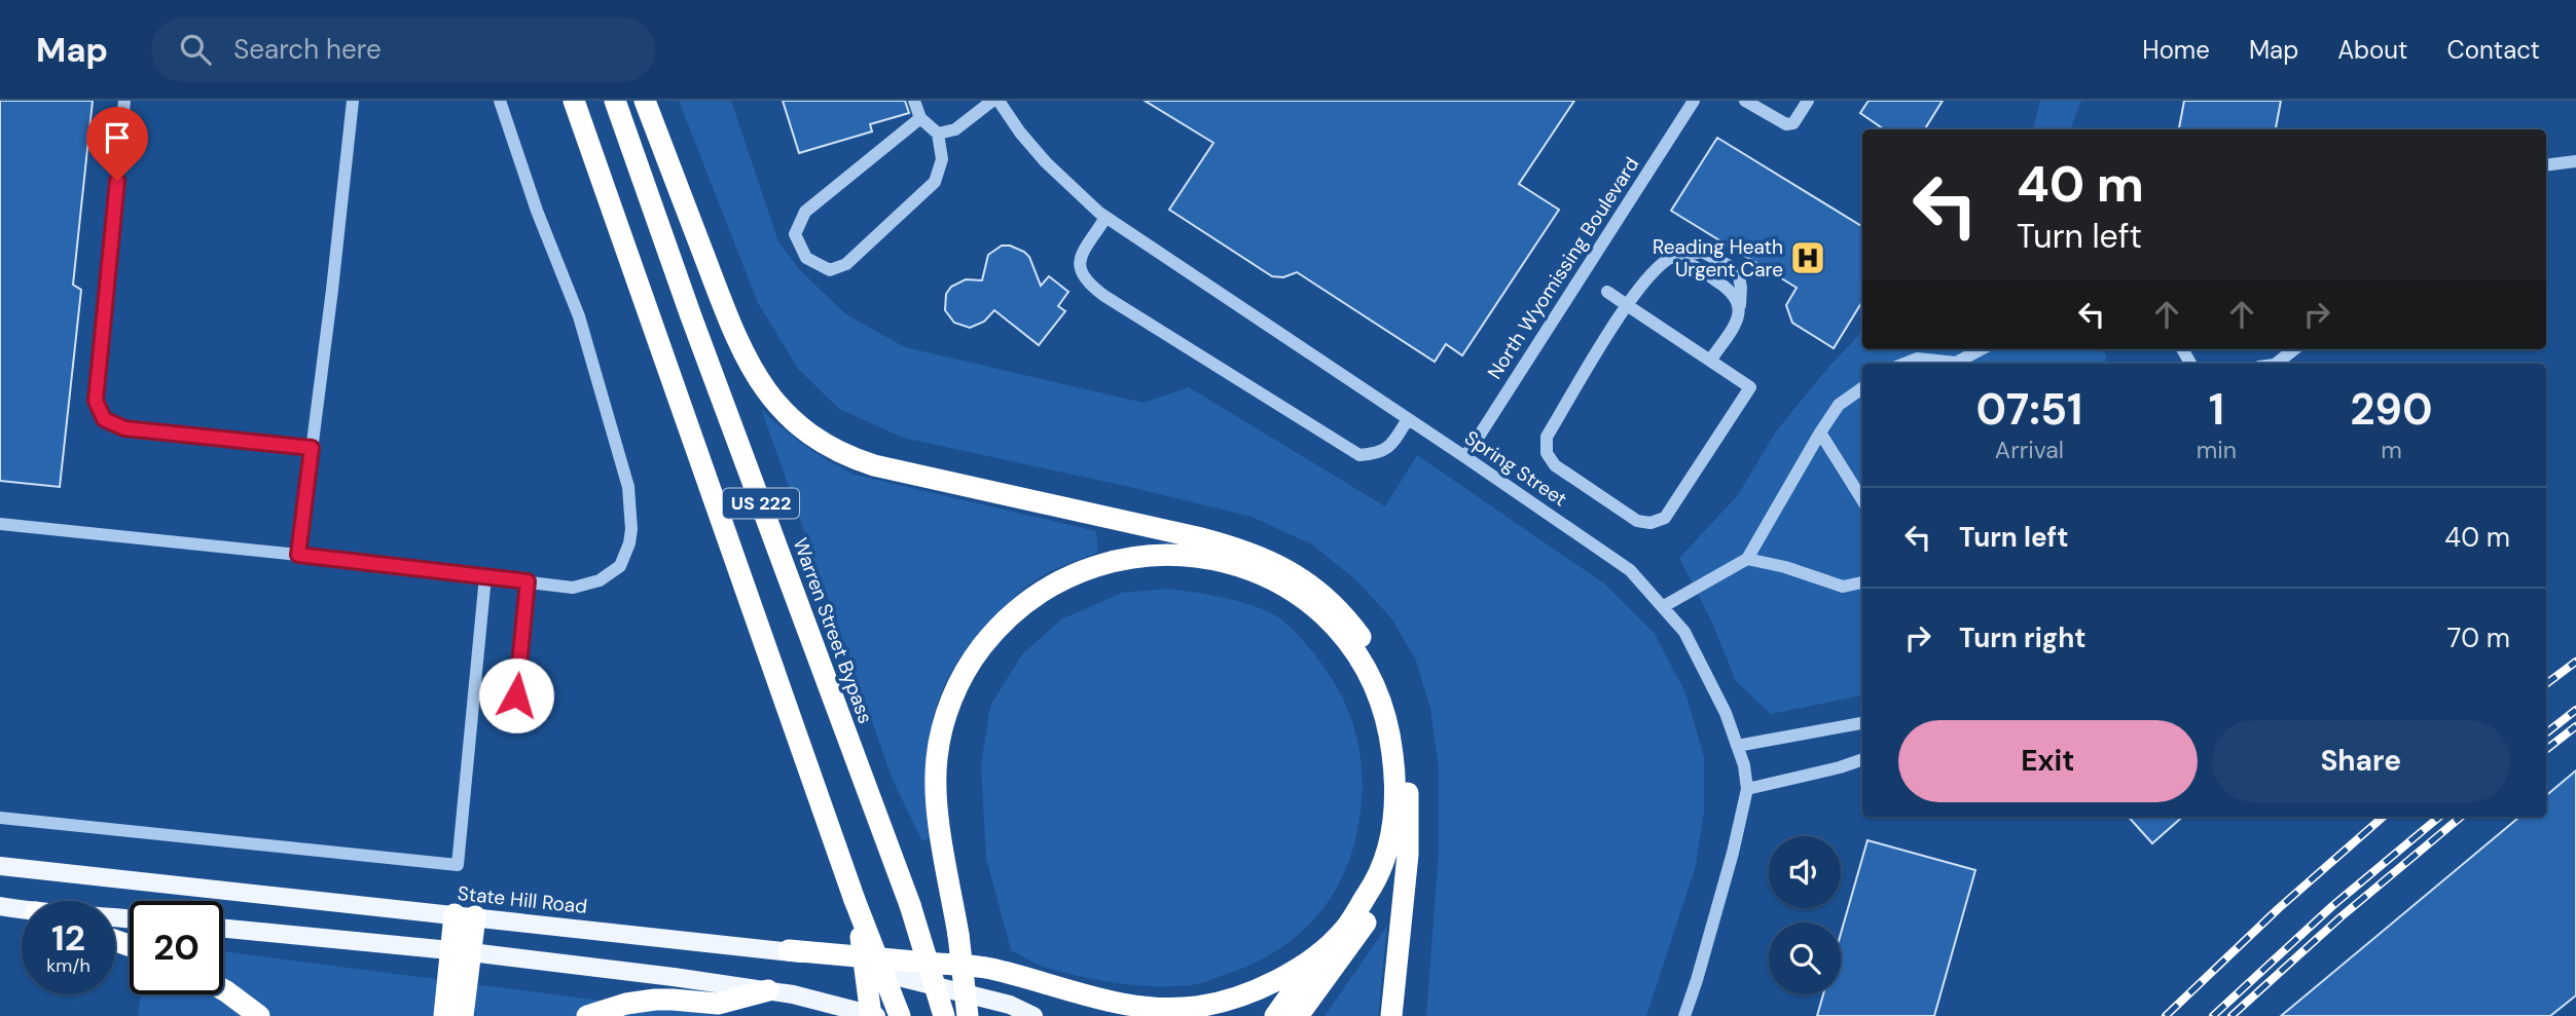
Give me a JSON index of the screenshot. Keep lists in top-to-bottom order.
{
  "streets": {
    "highway": ["US 222", "Warren Street Bypass"],
    "main road": ["State Hill Road"],
    "street": ["North Wyomissing Boulevard", "Spring Street"]
  },
  "crossings": [
    ["North Wyomissing Boulevard", "Spring Street"]
  ],
  "places": {
    "hospital": ["Reading Heath Urgent Care"]
  },
  "page": {
    "header": "Map",
    "search": "Search here",
    "nav": [
      "Home",
      "Map",
      "About",
      "Contact"
    ],
    "turn": ["40 m", "Turn left"],
    "eta": [
      "07:51",
      "Arrival",
      "1",
      "min",
      "290",
      "m"
    ],
    "list": [
      {
        "name": "Turn left",
        "value": "40 m"
      },
      {
        "name": "Turn right",
        "value": "70 m"
      }
    ],
    "buttons": ["Exit", "Share"],
    "speed": "12 km/h",
    "limit": "20"
  }
}
